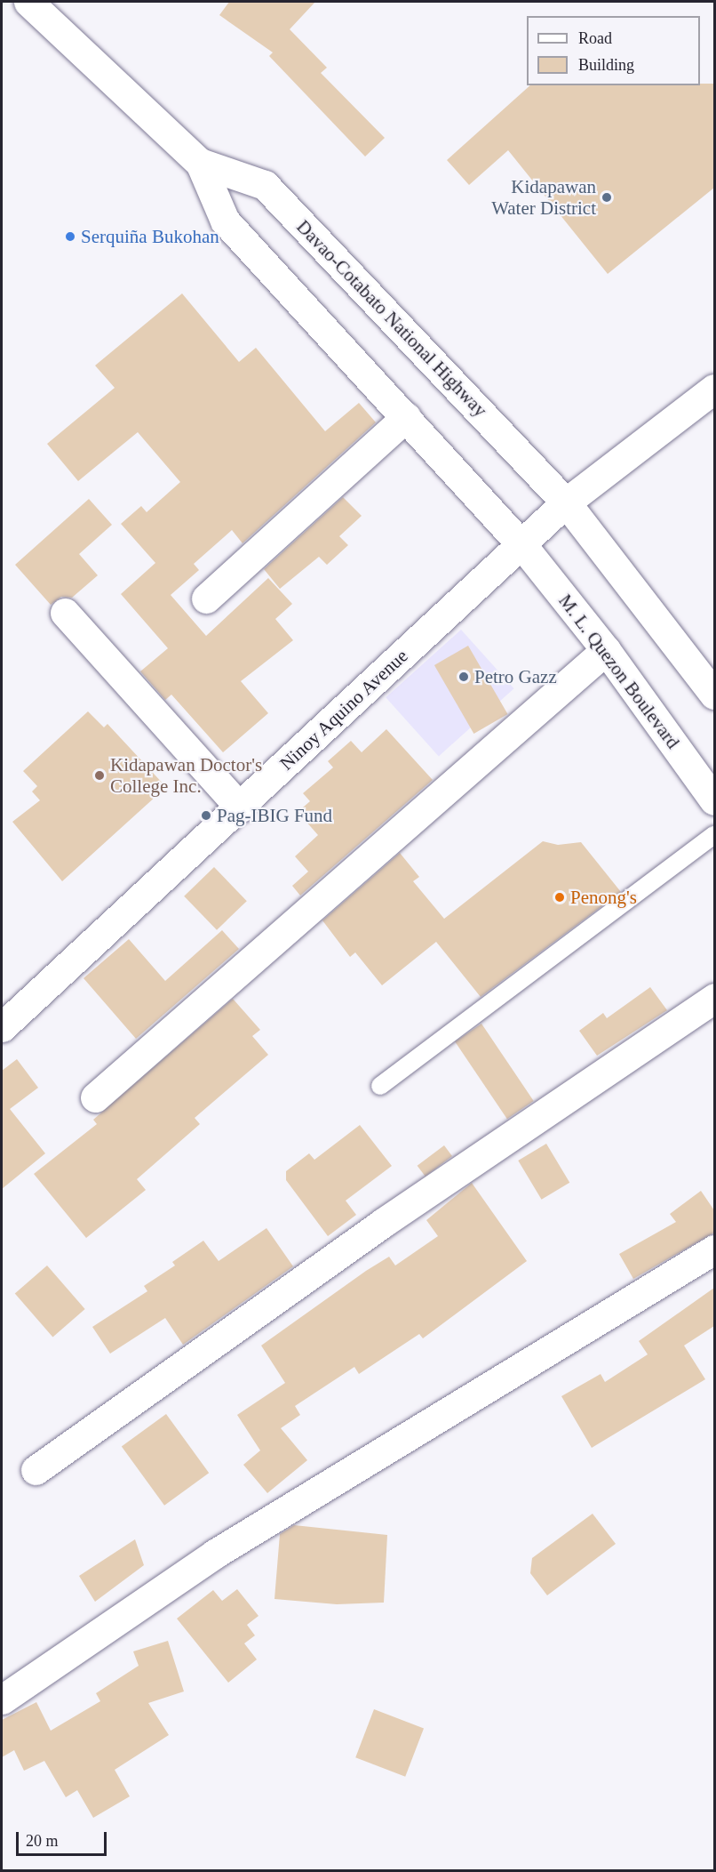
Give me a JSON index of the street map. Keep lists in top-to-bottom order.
{
  "streets": {
    "main road": ["Davao-Cotabato National Highway", "M. L. Quezon Boulevard", "Ninoy Aquino Avenue"]
  },
  "crossings": [
    ["Davao-Cotabato National Highway", "M. L. Quezon Boulevard"],
    ["Davao-Cotabato National Highway", "Ninoy Aquino Avenue"],
    ["M. L. Quezon Boulevard", "Ninoy Aquino Avenue"]
  ],
  "places": [
    "Kidapawan Water District",
    "Serquiña Bukohan",
    "Petro Gazz",
    "Kidapawan Doctor's College Inc.",
    "Pag-IBIG Fund",
    "Penong's"
  ],
  "legend": ["Road", "Building"],
  "scale_bar": "20 m"
}
